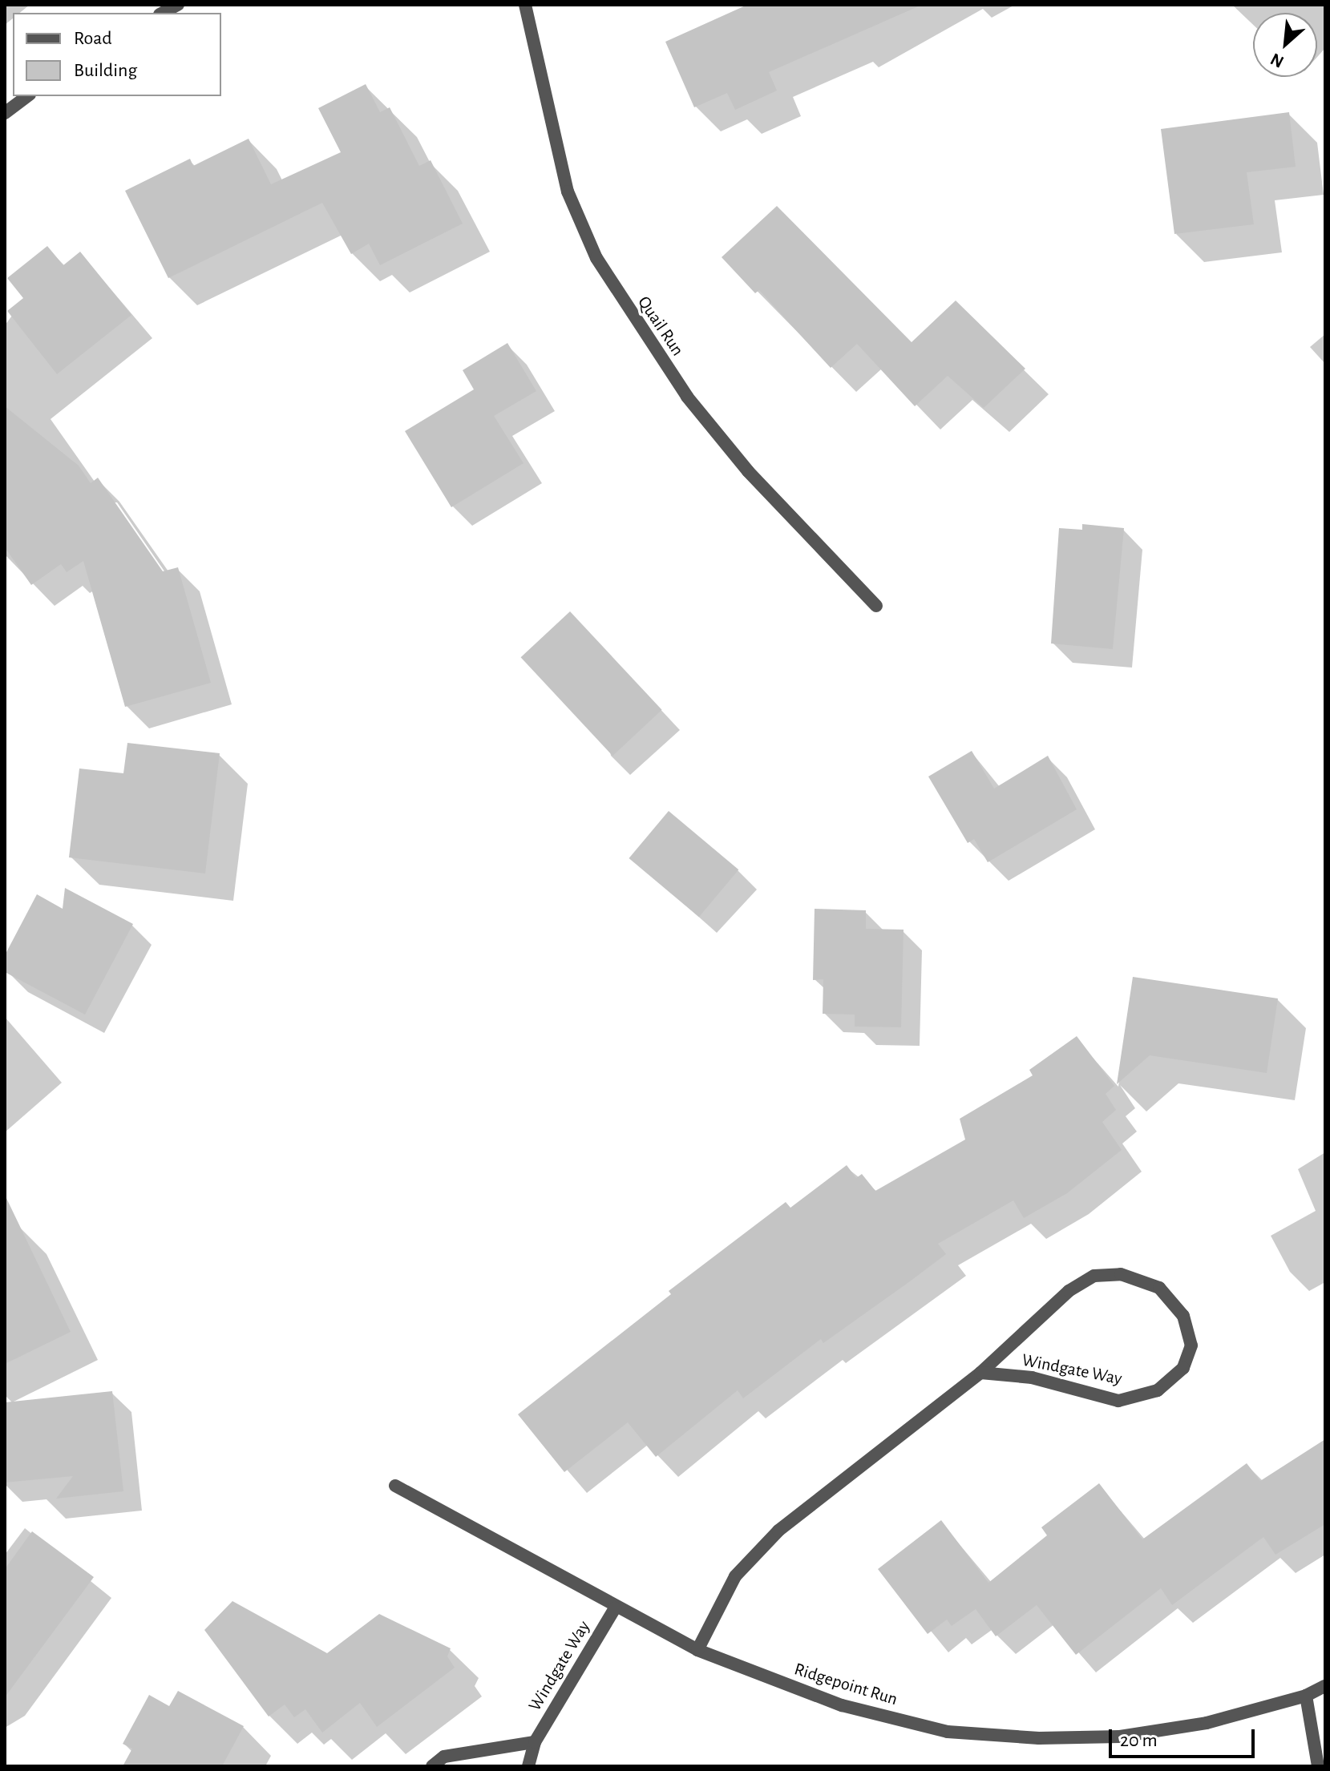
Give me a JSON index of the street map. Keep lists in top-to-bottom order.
{
  "streets": {
    "street": ["Quail Run", "Windgate Way", "Ridgepoint Run"]
  },
  "crossings": [
    ["Windgate Way", "Ridgepoint Run"]
  ],
  "legend": ["Road", "Building"],
  "scale_bar": "20 m",
  "north": "bottom left"
}
